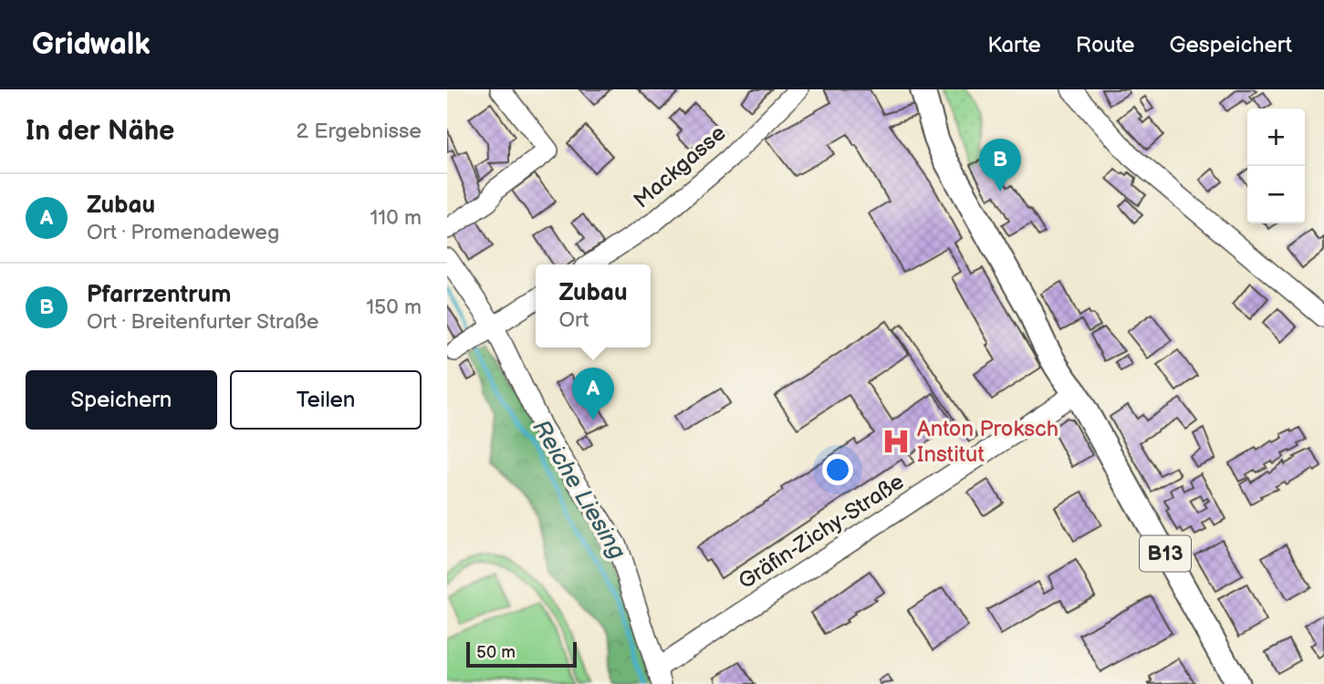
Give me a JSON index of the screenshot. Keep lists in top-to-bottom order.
{
  "streets": {
    "main road": ["B13"],
    "street": ["Mackgasse", "Gräfin-Zichy-Straße"]
  },
  "crossings": [
    ["Gräfin-Zichy-Straße", "B13"]
  ],
  "water": ["Reiche Liesing"],
  "places": {
    "hospital": ["Anton Proksch Institut"]
  },
  "scale_bar": "50 m",
  "page": {
    "header": "Gridwalk",
    "nav": ["Karte", "Route", "Gespeichert"],
    "heading": ["In der Nähe", "2 Ergebnisse"],
    "map_buttons": ["+", "−"],
    "pins": ["B", "A"],
    "list": [
      {
        "mark": "A",
        "name": "Zubau",
        "note": "Ort · Promenadeweg",
        "value": "110 m"
      },
      {
        "mark": "B",
        "name": "Pfarrzentrum",
        "note": "Ort · Breitenfurter Straße",
        "value": "150 m"
      }
    ],
    "popup": ["Zubau", "Ort"],
    "buttons": ["Speichern", "Teilen"],
    "scale": "50 m"
  }
}
